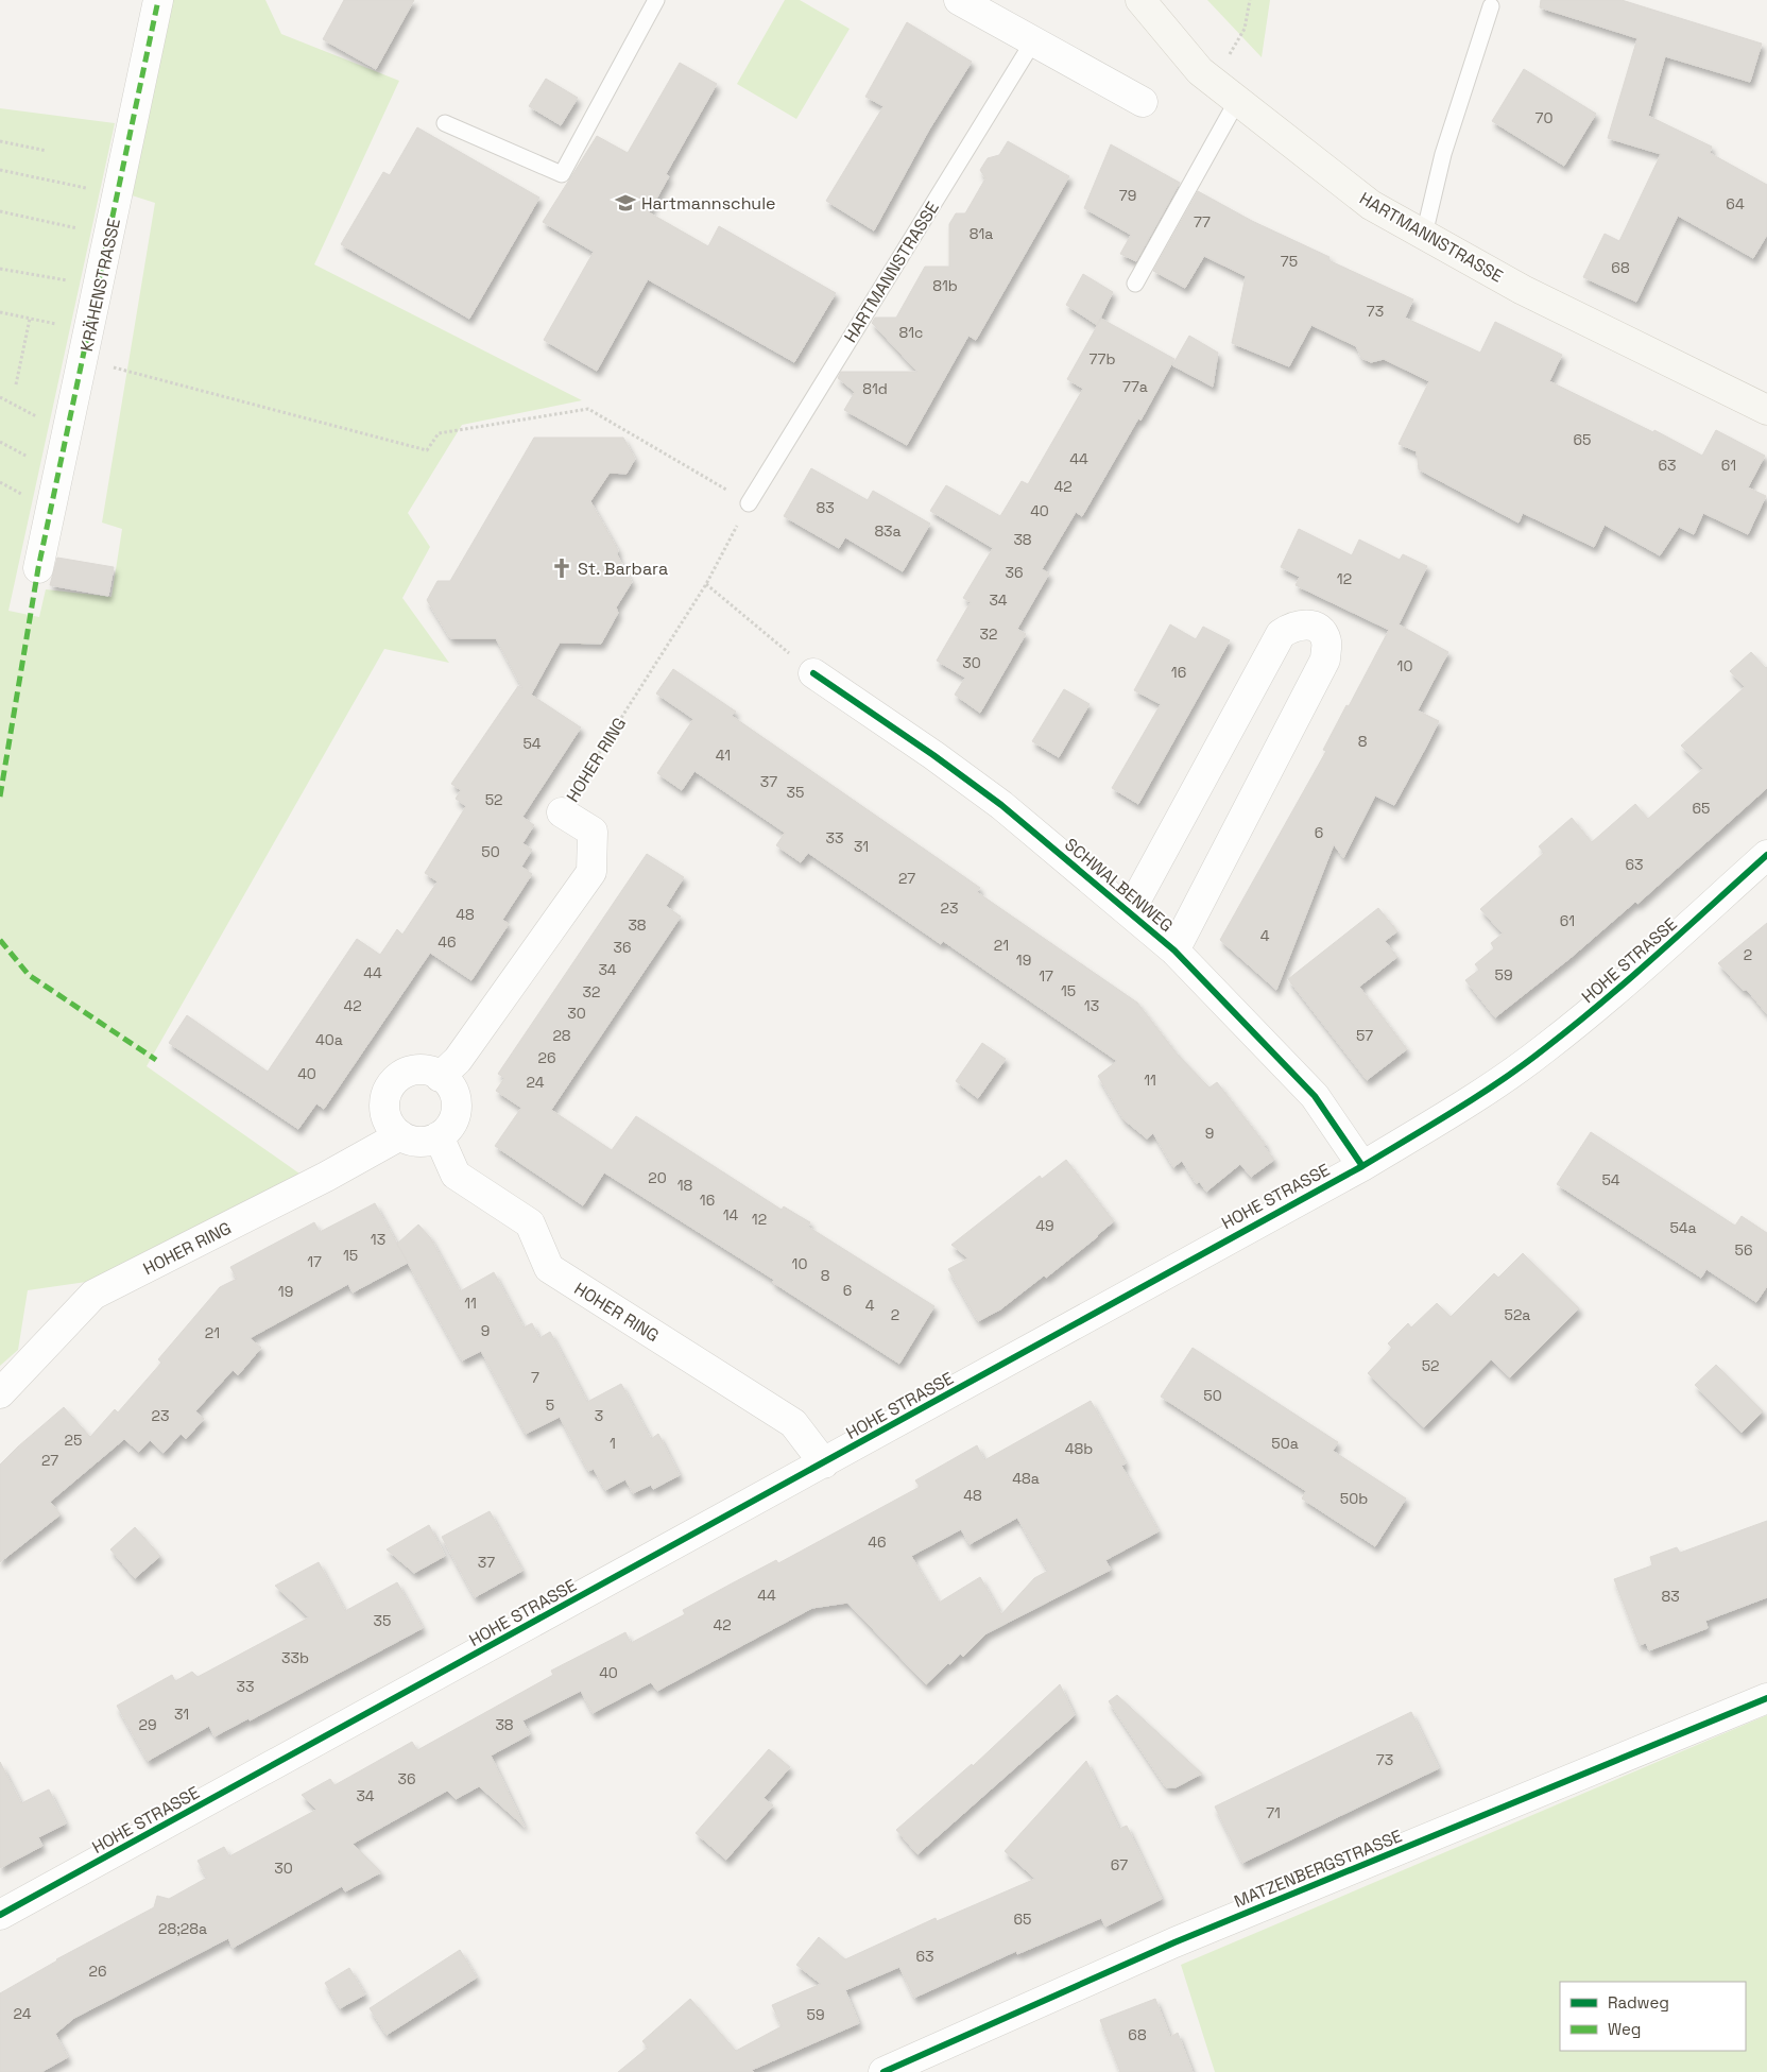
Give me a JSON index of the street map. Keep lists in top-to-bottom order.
{
  "streets": {
    "main road": ["HARTMANNSTRASSE"],
    "street": [
      "KRÄHENSTRASSE",
      "HOHER RING",
      "SCHWALBENWEG",
      "HOHE STRASSE",
      "MATZENBERGSTRASSE"
    ]
  },
  "crossings": [
    ["HARTMANNSTRASSE", "HOHER RING"],
    ["HOHER RING", "HOHE STRASSE"],
    ["SCHWALBENWEG", "HOHE STRASSE"]
  ],
  "places": {
    "school or university": ["Hartmannschule"],
    "church": ["St. Barbara"]
  },
  "house_numbers": [
    "70",
    "79",
    "64",
    "77",
    "81a",
    "75",
    "68",
    "81b",
    "73",
    "81c",
    "77b",
    "77a",
    "81d",
    "65",
    "44",
    "63",
    "61",
    "42",
    "83",
    "40",
    "83a",
    "38",
    "36",
    "12",
    "34",
    "32",
    "30",
    "10",
    "16",
    "8",
    "54",
    "41",
    "37",
    "35",
    "52",
    "65",
    "6",
    "33",
    "31",
    "50",
    "63",
    "27",
    "23",
    "48",
    "61",
    "38",
    "4",
    "46",
    "21",
    "36",
    "2",
    "19",
    "34",
    "44",
    "59",
    "17",
    "15",
    "32",
    "42",
    "13",
    "30",
    "28",
    "57",
    "40a",
    "26",
    "40",
    "11",
    "24",
    "9",
    "20",
    "54",
    "18",
    "16",
    "14",
    "12",
    "49",
    "54a",
    "13",
    "56",
    "15",
    "17",
    "10",
    "8",
    "6",
    "19",
    "11",
    "4",
    "2",
    "52a",
    "9",
    "21",
    "52",
    "7",
    "50",
    "5",
    "23",
    "3",
    "25",
    "1",
    "50a",
    "48b",
    "27",
    "48a",
    "48",
    "50b",
    "46",
    "37",
    "44",
    "83",
    "35",
    "42",
    "33b",
    "40",
    "33",
    "31",
    "29",
    "38",
    "73",
    "36",
    "34",
    "71",
    "67",
    "30",
    "65",
    "28;28a",
    "63",
    "26",
    "24",
    "59",
    "68"
  ],
  "legend": ["Radweg", "Weg"]
}
